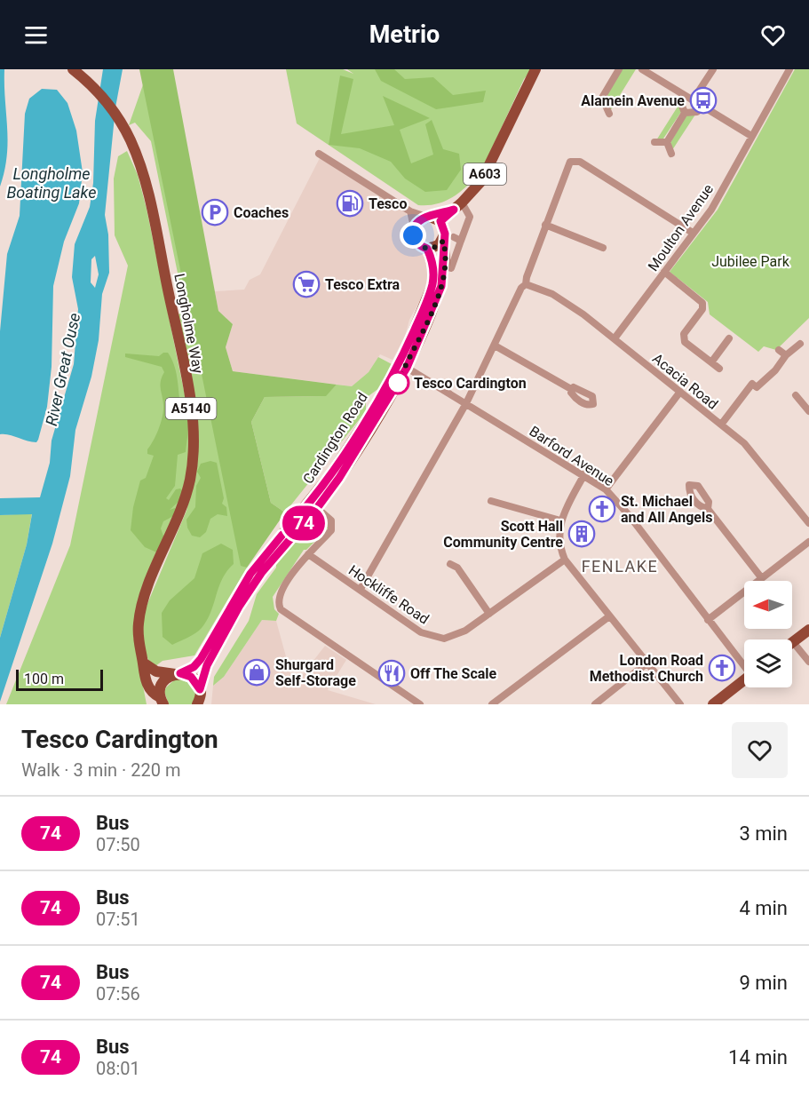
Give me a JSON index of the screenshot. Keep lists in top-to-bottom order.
{
  "streets": {
    "main road": [
      "A603",
      "Longholme Way",
      "A5140",
      "Cardington Road"
    ],
    "street": [
      "Moulton Avenue",
      "Acacia Road",
      "Barford Avenue",
      "Hockliffe Road"
    ]
  },
  "crossings": [
    ["A603", "Cardington Road"],
    ["Moulton Avenue", "Acacia Road"],
    ["Longholme Way", "Cardington Road"],
    ["Cardington Road", "Barford Avenue"]
  ],
  "districts": ["FENLAKE"],
  "water": ["Longholme Boating Lake", "River Great Ouse"],
  "parks": ["Jubilee Park"],
  "places": {
    "bus stop": ["Alamein Avenue"],
    "fuel station": ["Tesco"],
    "parking": ["Coaches"],
    "supermarket": ["Tesco Extra"],
    "other": ["Tesco Cardington"],
    "church": ["St. Michael and All Angels", "London Road Methodist Church"],
    "building": ["Scott Hall Community Centre"],
    "shop": ["Shurgard Self-Storage"],
    "restaurant": ["Off The Scale"]
  },
  "lines": ["bus line 74"],
  "scale_bar": "100 m",
  "north": "left",
  "page": {
    "header": "Metrio",
    "on_map": "74",
    "scale": "100 m",
    "heading": ["Tesco Cardington", "Walk · 3 min · 220 m"],
    "list": [
      {
        "mark": "74",
        "name": "Bus",
        "note": "07:50",
        "value": "3 min"
      },
      {
        "mark": "74",
        "name": "Bus",
        "note": "07:51",
        "value": "4 min"
      },
      {
        "mark": "74",
        "name": "Bus",
        "note": "07:56",
        "value": "9 min"
      },
      {
        "mark": "74",
        "name": "Bus",
        "note": "08:01",
        "value": "14 min"
      }
    ]
  }
}
